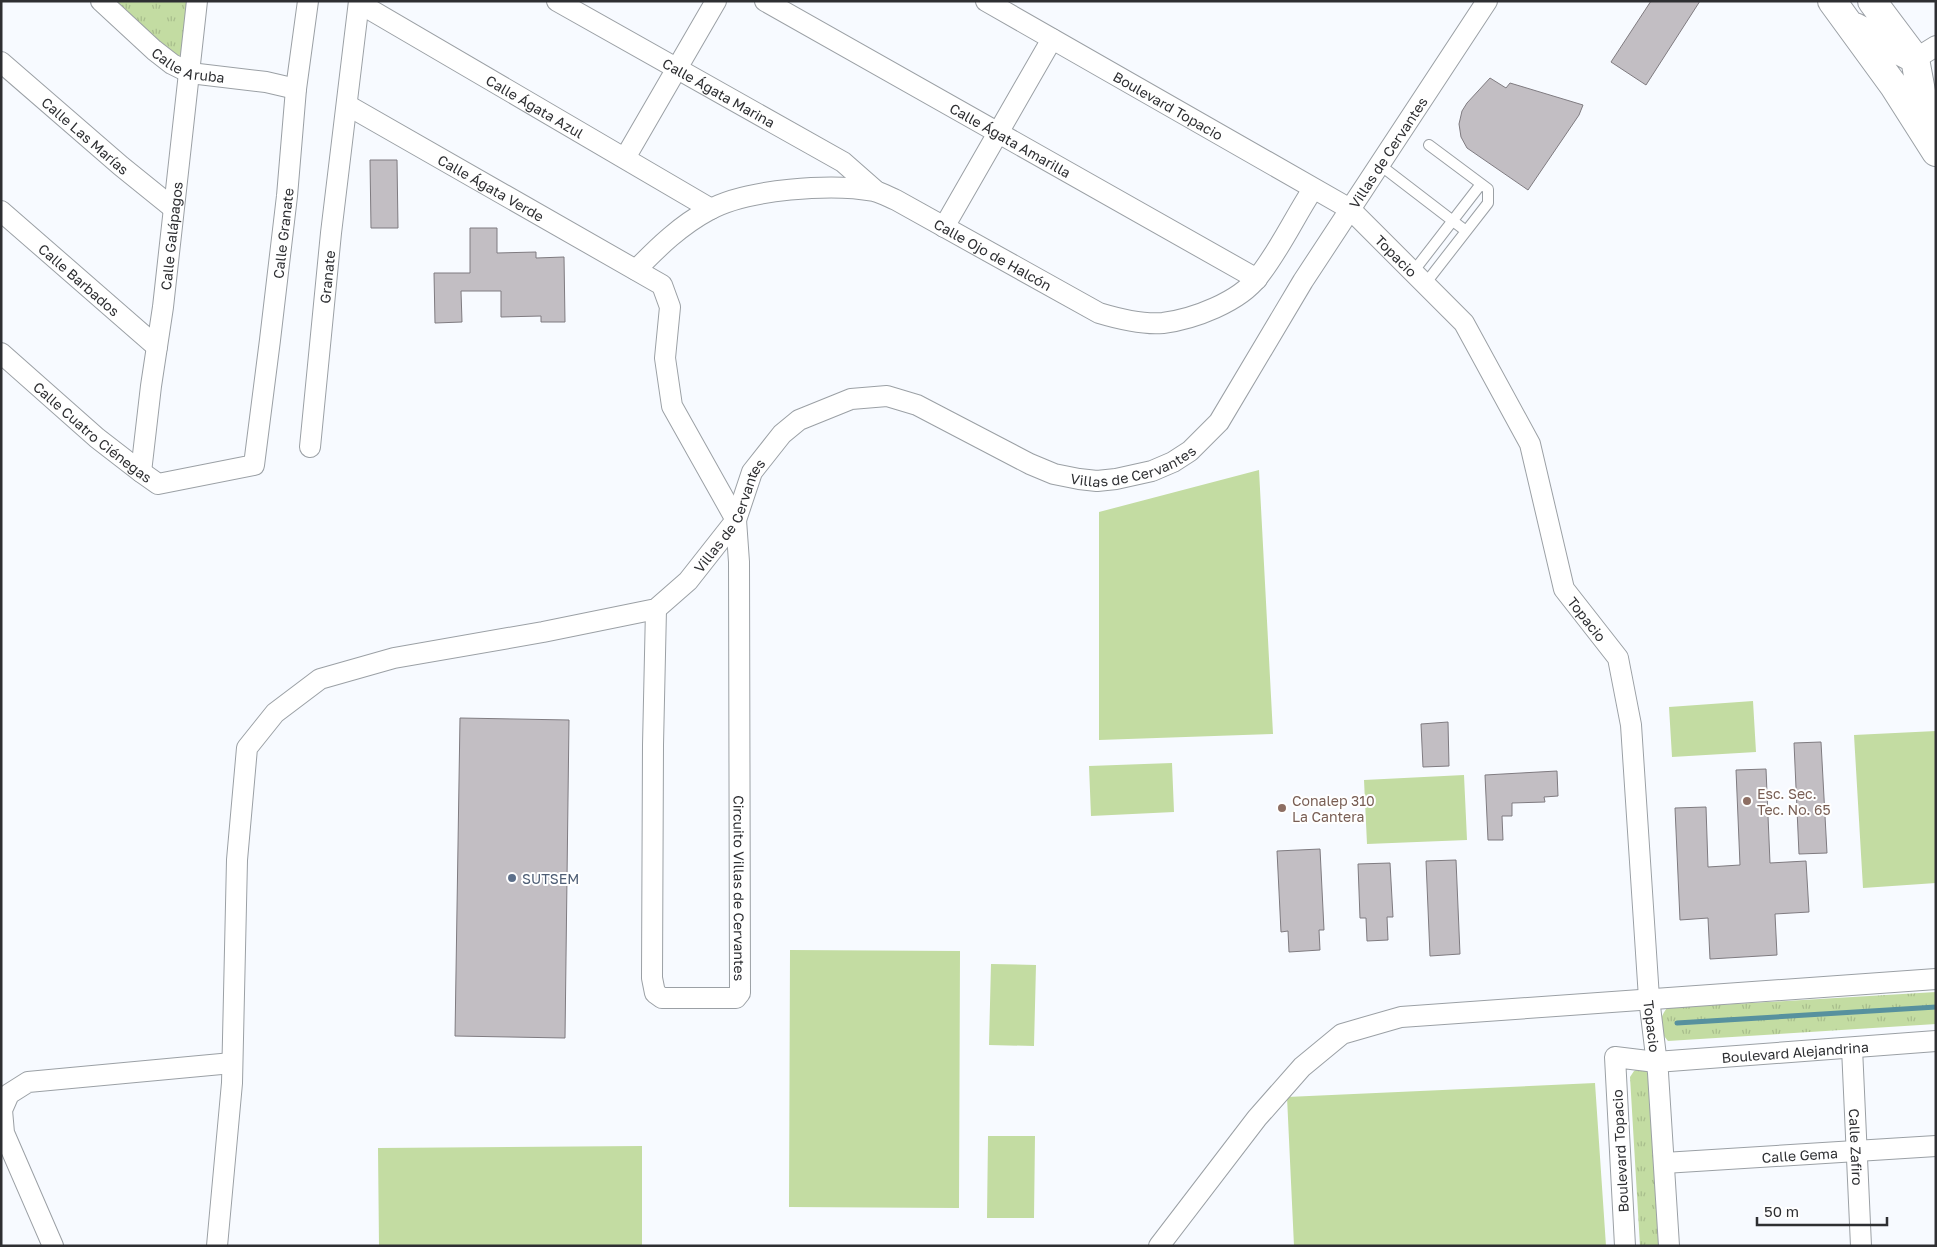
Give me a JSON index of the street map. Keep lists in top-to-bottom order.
{
  "streets": {
    "street": [
      "Calle Aruba",
      "Calle Ágata Marina",
      "Calle Ágata Azul",
      "Boulevard Topacio",
      "Calle Las Marías",
      "Calle Ágata Amarilla",
      "Villas de Cervantes",
      "Calle Ágata Verde",
      "Calle Granate",
      "Calle Galápagos",
      "Calle Ojo de Halcón",
      "Topacio",
      "Granate",
      "Calle Barbados",
      "Calle Cuatro Ciénegas",
      "Circuito Villas de Cervantes",
      "Boulevard Alejandrina",
      "Calle Zafiro",
      "Calle Gema"
    ]
  },
  "crossings": [
    ["Calle Aruba", "Calle Granate"],
    ["Calle Aruba", "Calle Galápagos"],
    ["Calle Ágata Marina", "Calle Ojo de Halcón"],
    ["Calle Ágata Azul", "Calle Ojo de Halcón"],
    ["Boulevard Topacio", "Villas de Cervantes"],
    ["Boulevard Topacio", "Calle Ojo de Halcón"],
    ["Boulevard Topacio", "Topacio"],
    ["Boulevard Topacio", "Boulevard Alejandrina"],
    ["Calle Las Marías", "Calle Galápagos"],
    ["Calle Ágata Amarilla", "Calle Ojo de Halcón"],
    ["Villas de Cervantes", "Calle Ágata Verde"],
    ["Villas de Cervantes", "Topacio"],
    ["Villas de Cervantes", "Circuito Villas de Cervantes"],
    ["Calle Ágata Verde", "Calle Ojo de Halcón"],
    ["Calle Ágata Verde", "Granate"],
    ["Calle Ágata Verde", "Circuito Villas de Cervantes"],
    ["Calle Granate", "Calle Cuatro Ciénegas"],
    ["Calle Galápagos", "Calle Barbados"],
    ["Calle Galápagos", "Calle Cuatro Ciénegas"],
    ["Topacio", "Boulevard Alejandrina"],
    ["Boulevard Alejandrina", "Calle Zafiro"],
    ["Calle Zafiro", "Calle Gema"]
  ],
  "places": ["Esc. Sec. Tec. No. 65", "Conalep 310 La Cantera", "SUTSEM"],
  "scale_bar": "50 m"
}
